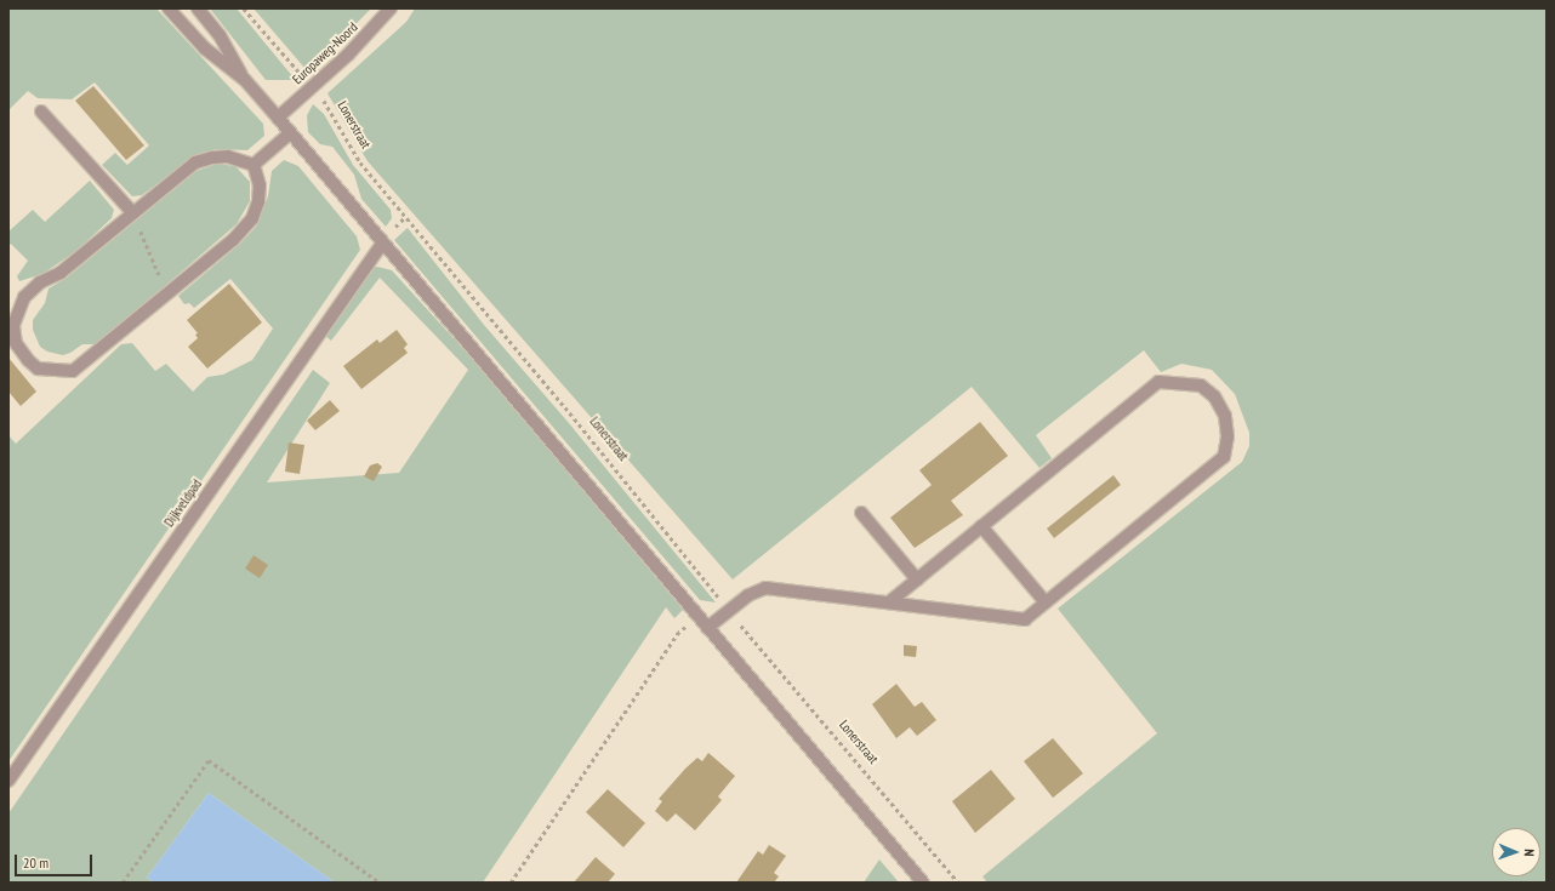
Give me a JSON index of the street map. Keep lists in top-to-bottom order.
{
  "streets": {
    "street": ["Europaweg-Noord", "Dijkveldpad"],
    "path": ["Lonerstraat"]
  },
  "crossings": [
    ["Europaweg-Noord", "Lonerstraat"]
  ],
  "scale_bar": "20 m",
  "north": "right"
}
